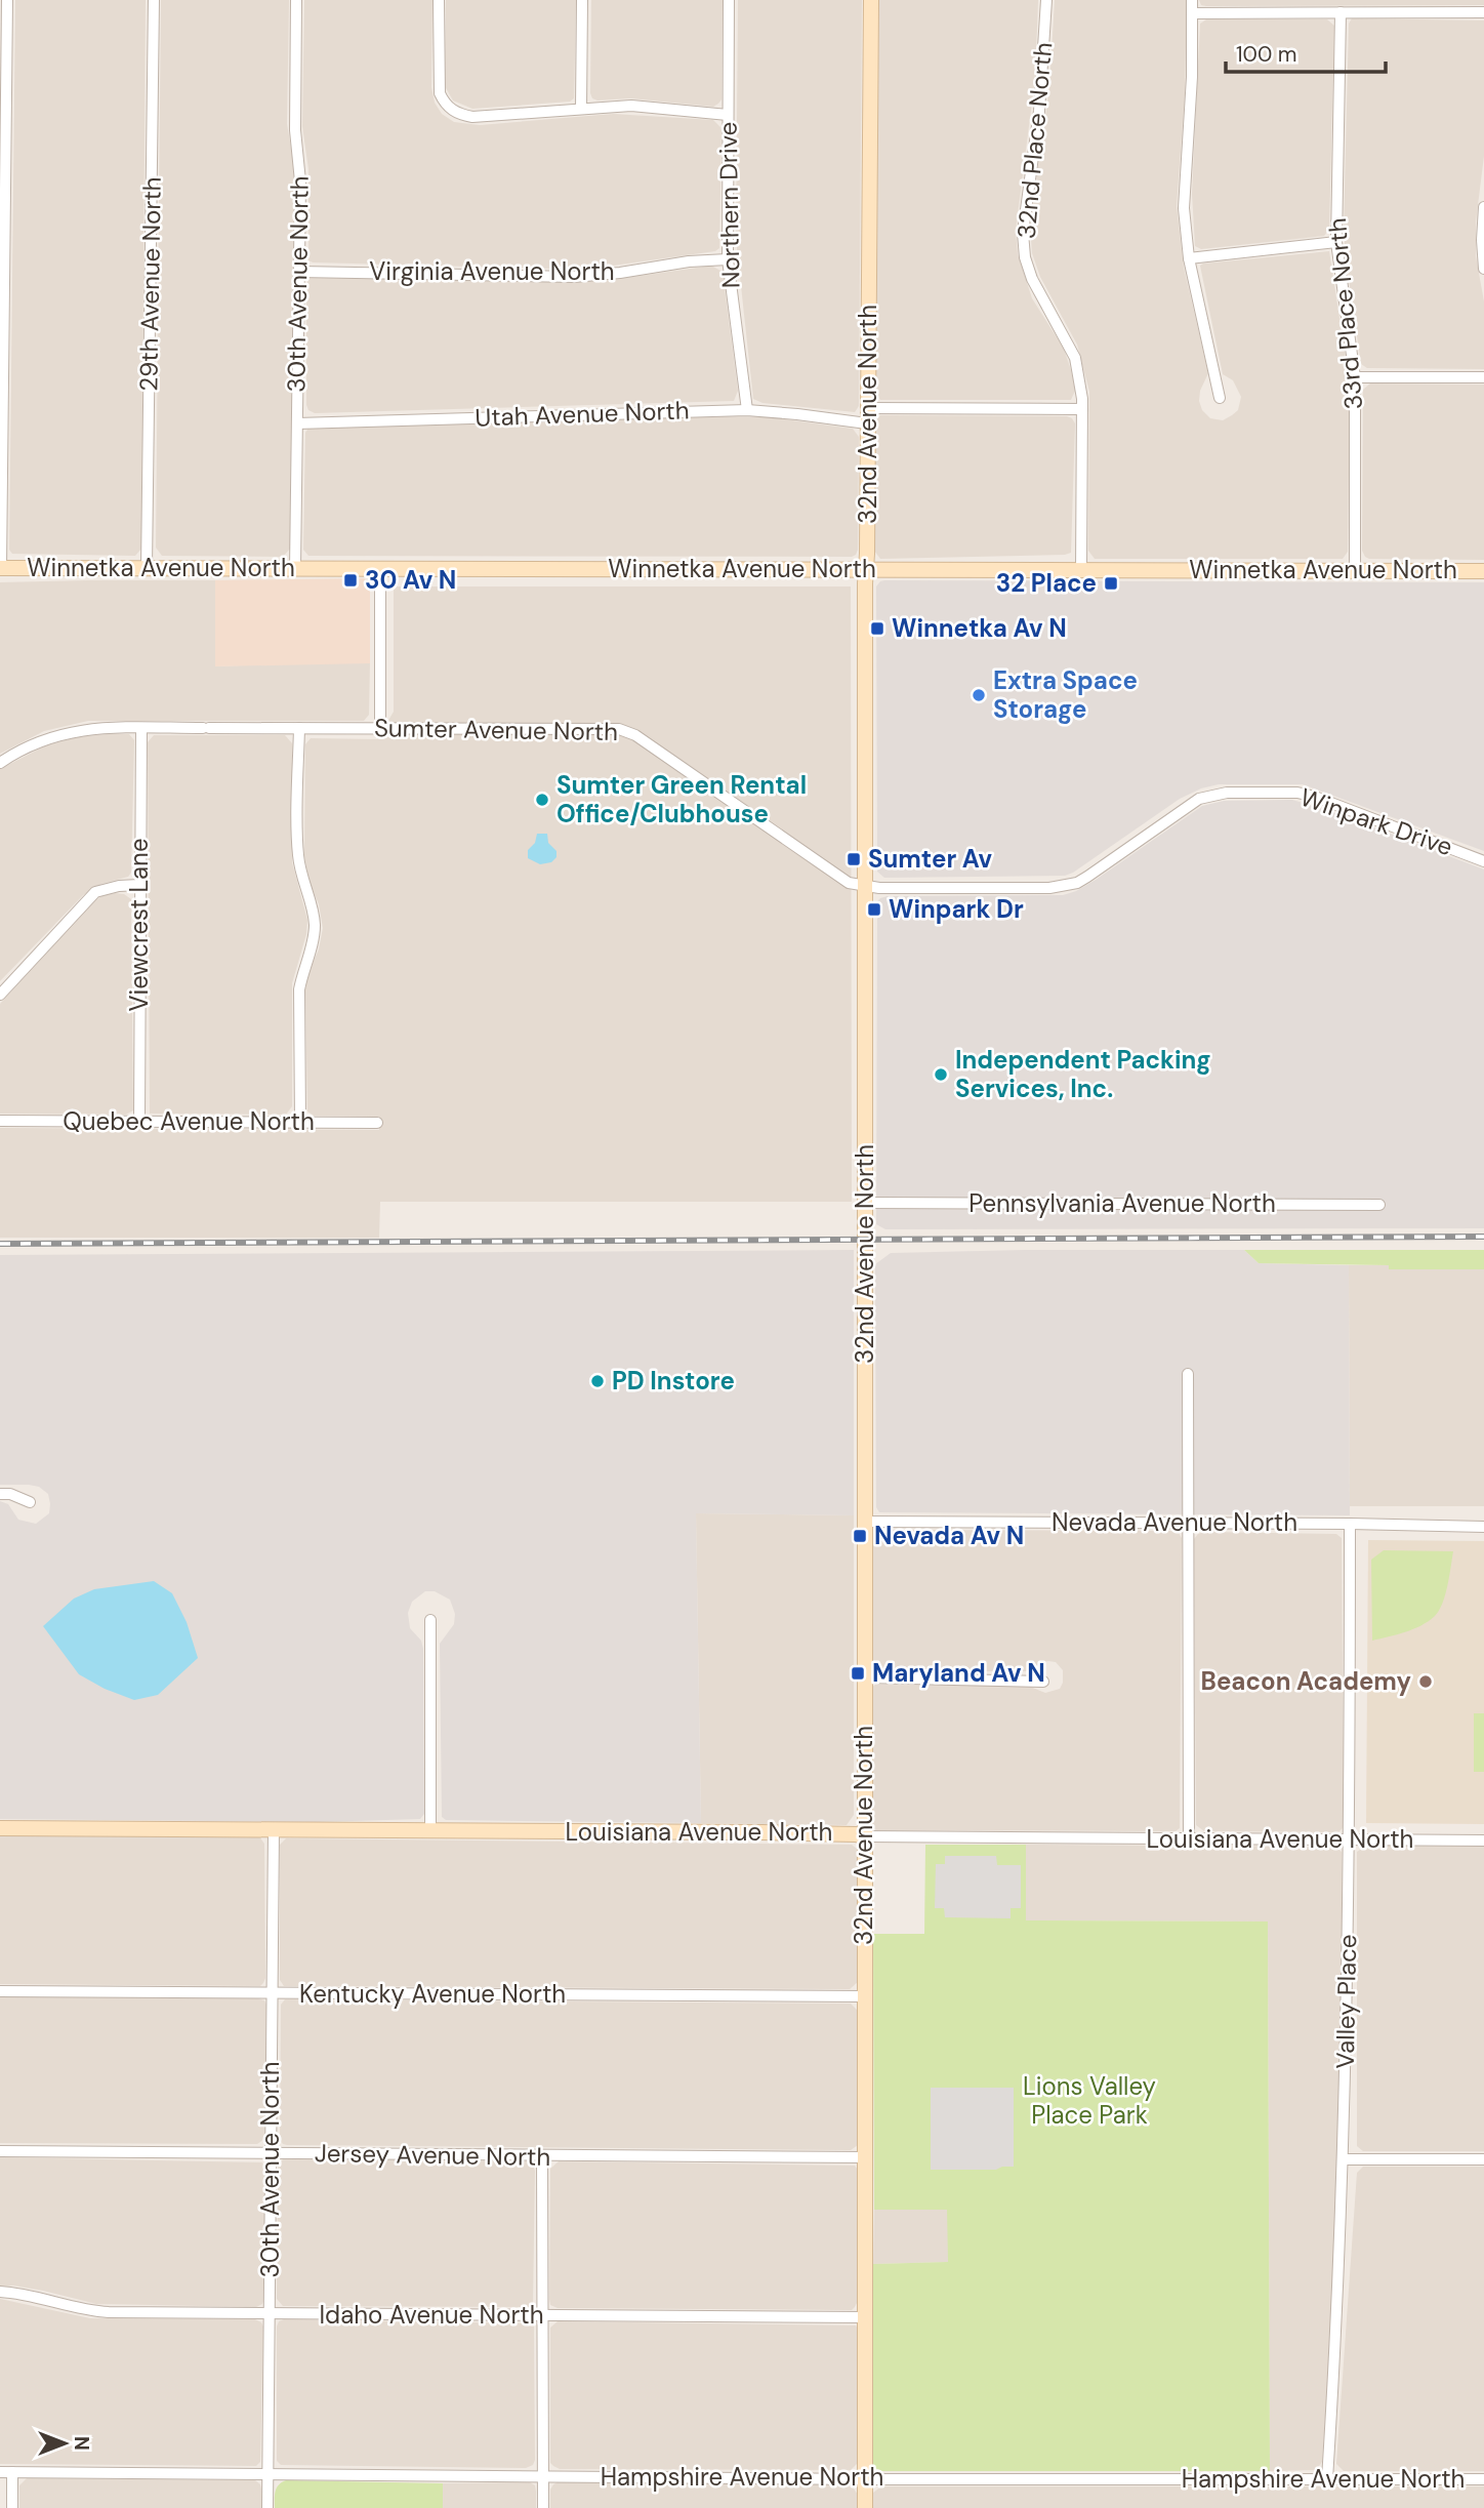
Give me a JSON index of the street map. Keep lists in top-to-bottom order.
{
  "streets": {
    "street": [
      "32nd Place North",
      "Northern Drive",
      "Virginia Avenue North",
      "29th Avenue North",
      "30th Avenue North",
      "33rd Place North",
      "Utah Avenue North",
      "32nd Avenue North",
      "Winnetka Avenue North",
      "Sumter Avenue North",
      "Winpark Drive",
      "Viewcrest Lane",
      "Quebec Avenue North",
      "Pennsylvania Avenue North",
      "Nevada Avenue North",
      "Louisiana Avenue North",
      "Kentucky Avenue North",
      "Valley Place",
      "Jersey Avenue North",
      "Idaho Avenue North",
      "Hampshire Avenue North"
    ]
  },
  "crossings": [
    ["32nd Place North", "Winnetka Avenue North"],
    ["Northern Drive", "Virginia Avenue North"],
    ["Northern Drive", "Utah Avenue North"],
    ["Virginia Avenue North", "30th Avenue North"],
    ["29th Avenue North", "Winnetka Avenue North"],
    ["30th Avenue North", "Utah Avenue North"],
    ["30th Avenue North", "Winnetka Avenue North"],
    ["30th Avenue North", "Louisiana Avenue North"],
    ["30th Avenue North", "Kentucky Avenue North"],
    ["30th Avenue North", "Jersey Avenue North"],
    ["30th Avenue North", "Idaho Avenue North"],
    ["30th Avenue North", "Hampshire Avenue North"],
    ["33rd Place North", "Winnetka Avenue North"],
    ["Utah Avenue North", "32nd Avenue North"],
    ["32nd Avenue North", "Winnetka Avenue North"],
    ["32nd Avenue North", "Sumter Avenue North"],
    ["32nd Avenue North", "Winpark Drive"],
    ["32nd Avenue North", "Pennsylvania Avenue North"],
    ["32nd Avenue North", "Nevada Avenue North"],
    ["32nd Avenue North", "Louisiana Avenue North"],
    ["32nd Avenue North", "Kentucky Avenue North"],
    ["32nd Avenue North", "Jersey Avenue North"],
    ["32nd Avenue North", "Idaho Avenue North"],
    ["32nd Avenue North", "Hampshire Avenue North"],
    ["Sumter Avenue North", "Winpark Drive"],
    ["Sumter Avenue North", "Viewcrest Lane"],
    ["Viewcrest Lane", "Quebec Avenue North"],
    ["Nevada Avenue North", "Valley Place"],
    ["Louisiana Avenue North", "Valley Place"],
    ["Valley Place", "Hampshire Avenue North"]
  ],
  "parks": ["Lions Valley Place Park"],
  "places": {
    "transit": [
      "30 Av N",
      "32 Place",
      "Winnetka Av N",
      "Sumter Av",
      "Winpark Dr",
      "Nevada Av N",
      "Maryland Av N"
    ],
    "other": [
      "Extra Space Storage",
      "Sumter Green Rental Office/Clubhouse",
      "Independent Packing Services, Inc.",
      "PD Instore",
      "Beacon Academy"
    ]
  },
  "scale_bar": "100 m",
  "north": "right"
}
